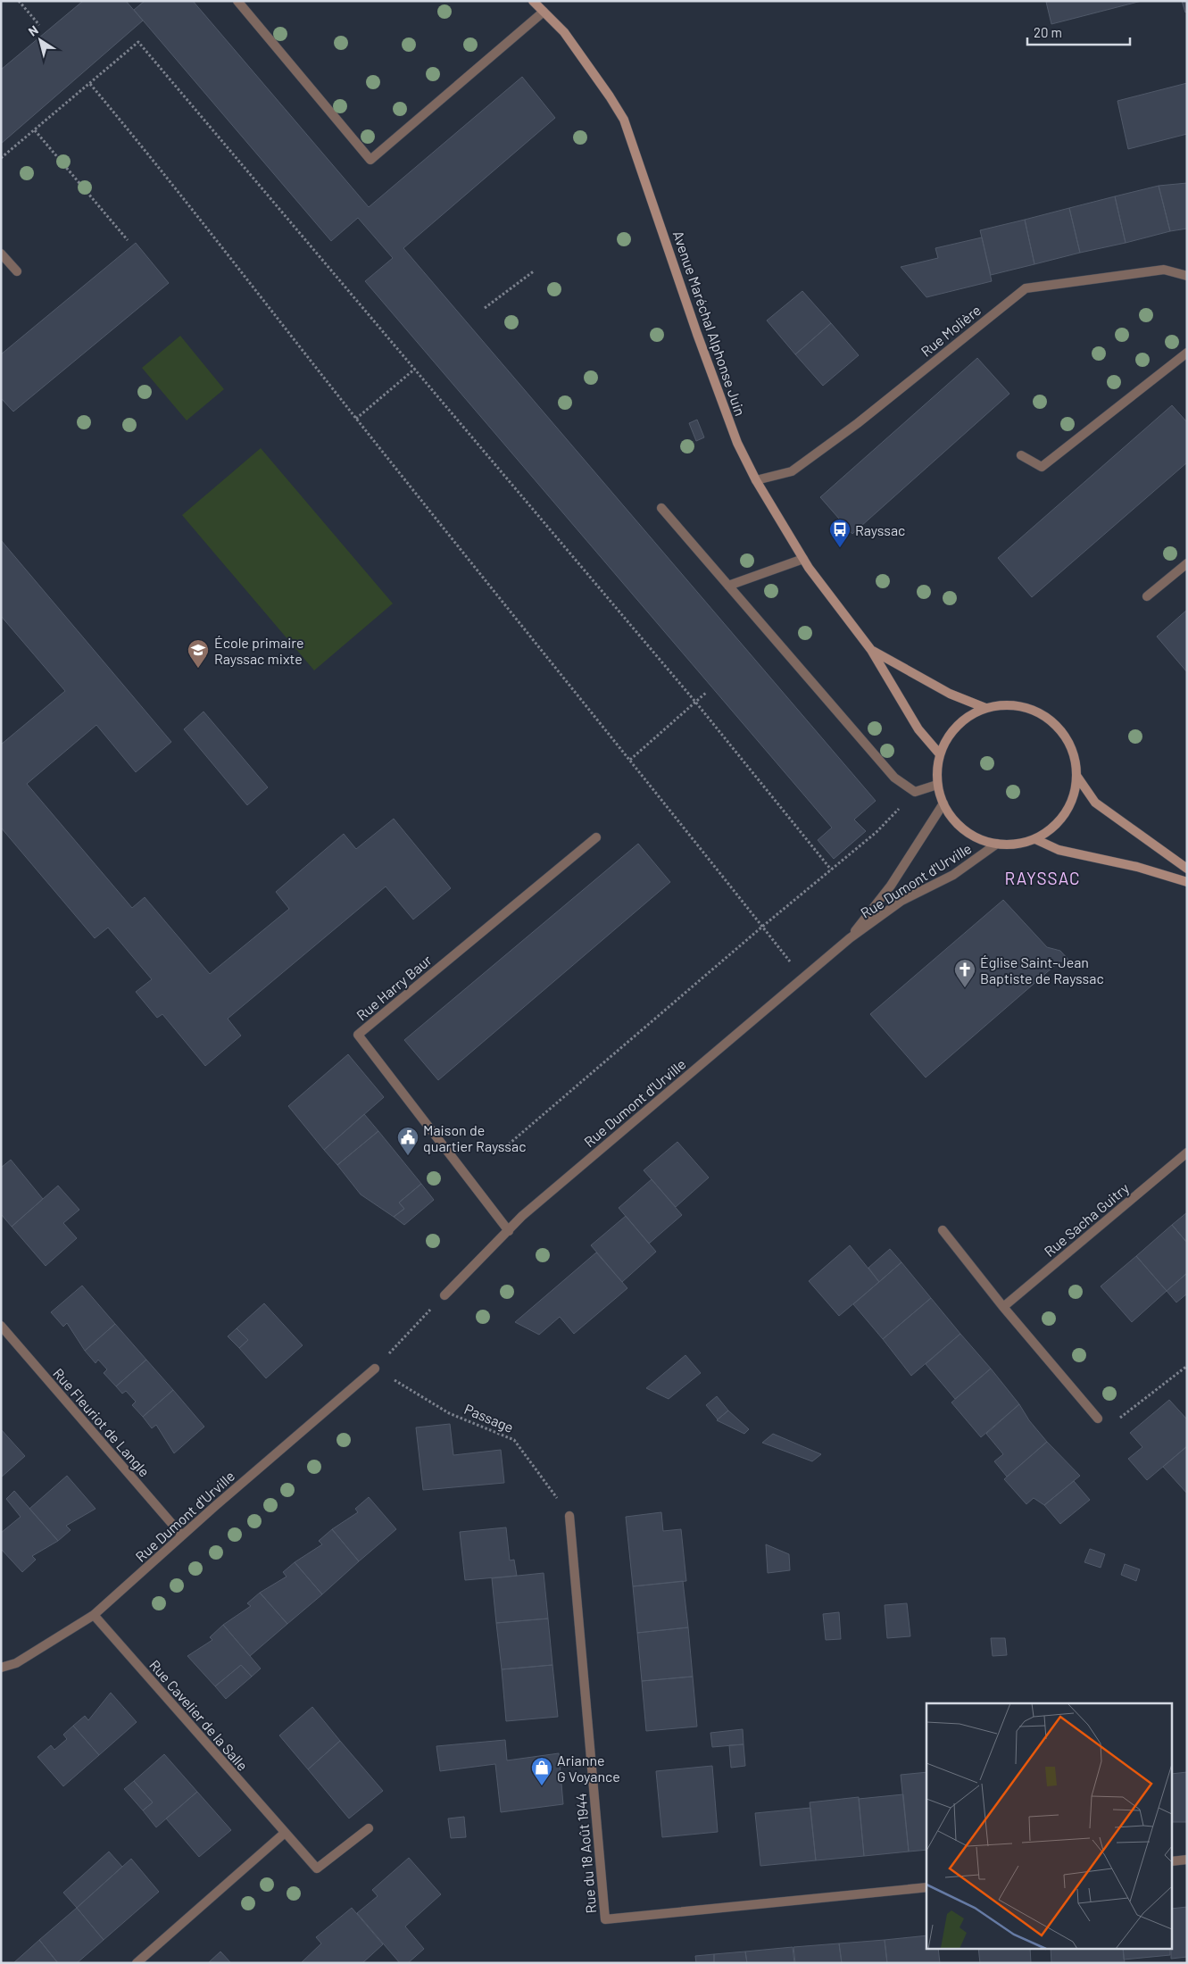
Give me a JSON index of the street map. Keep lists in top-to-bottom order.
{
  "streets": {
    "street": [
      "Avenue Maréchal Alphonse Juin",
      "Rue Molière",
      "Rue Dumont d'Urville",
      "Rue Harry Baur",
      "Rue Sacha Guitry",
      "Rue Fleuriot de Langle",
      "Rue Cavelier de la Salle",
      "Rue du 18 Août 1944"
    ],
    "path": ["Passage"]
  },
  "crossings": [
    ["Avenue Maréchal Alphonse Juin", "Rue Molière"],
    ["Avenue Maréchal Alphonse Juin", "Rue Dumont d'Urville"],
    ["Rue Dumont d'Urville", "Rue Harry Baur"],
    ["Rue Dumont d'Urville", "Passage"],
    ["Rue Dumont d'Urville", "Rue Fleuriot de Langle"],
    ["Rue Dumont d'Urville", "Rue Cavelier de la Salle"],
    ["Passage", "Rue du 18 Août 1944"]
  ],
  "districts": ["RAYSSAC"],
  "places": {
    "bus stop": ["Rayssac"],
    "school or university": ["École primaire Rayssac mixte"],
    "church": ["Église Saint-Jean Baptiste de Rayssac"],
    "public building": ["Maison de quartier Rayssac"],
    "shop": ["Arianne G Voyance"]
  },
  "scale_bar": "20 m",
  "north": "top left"
}
